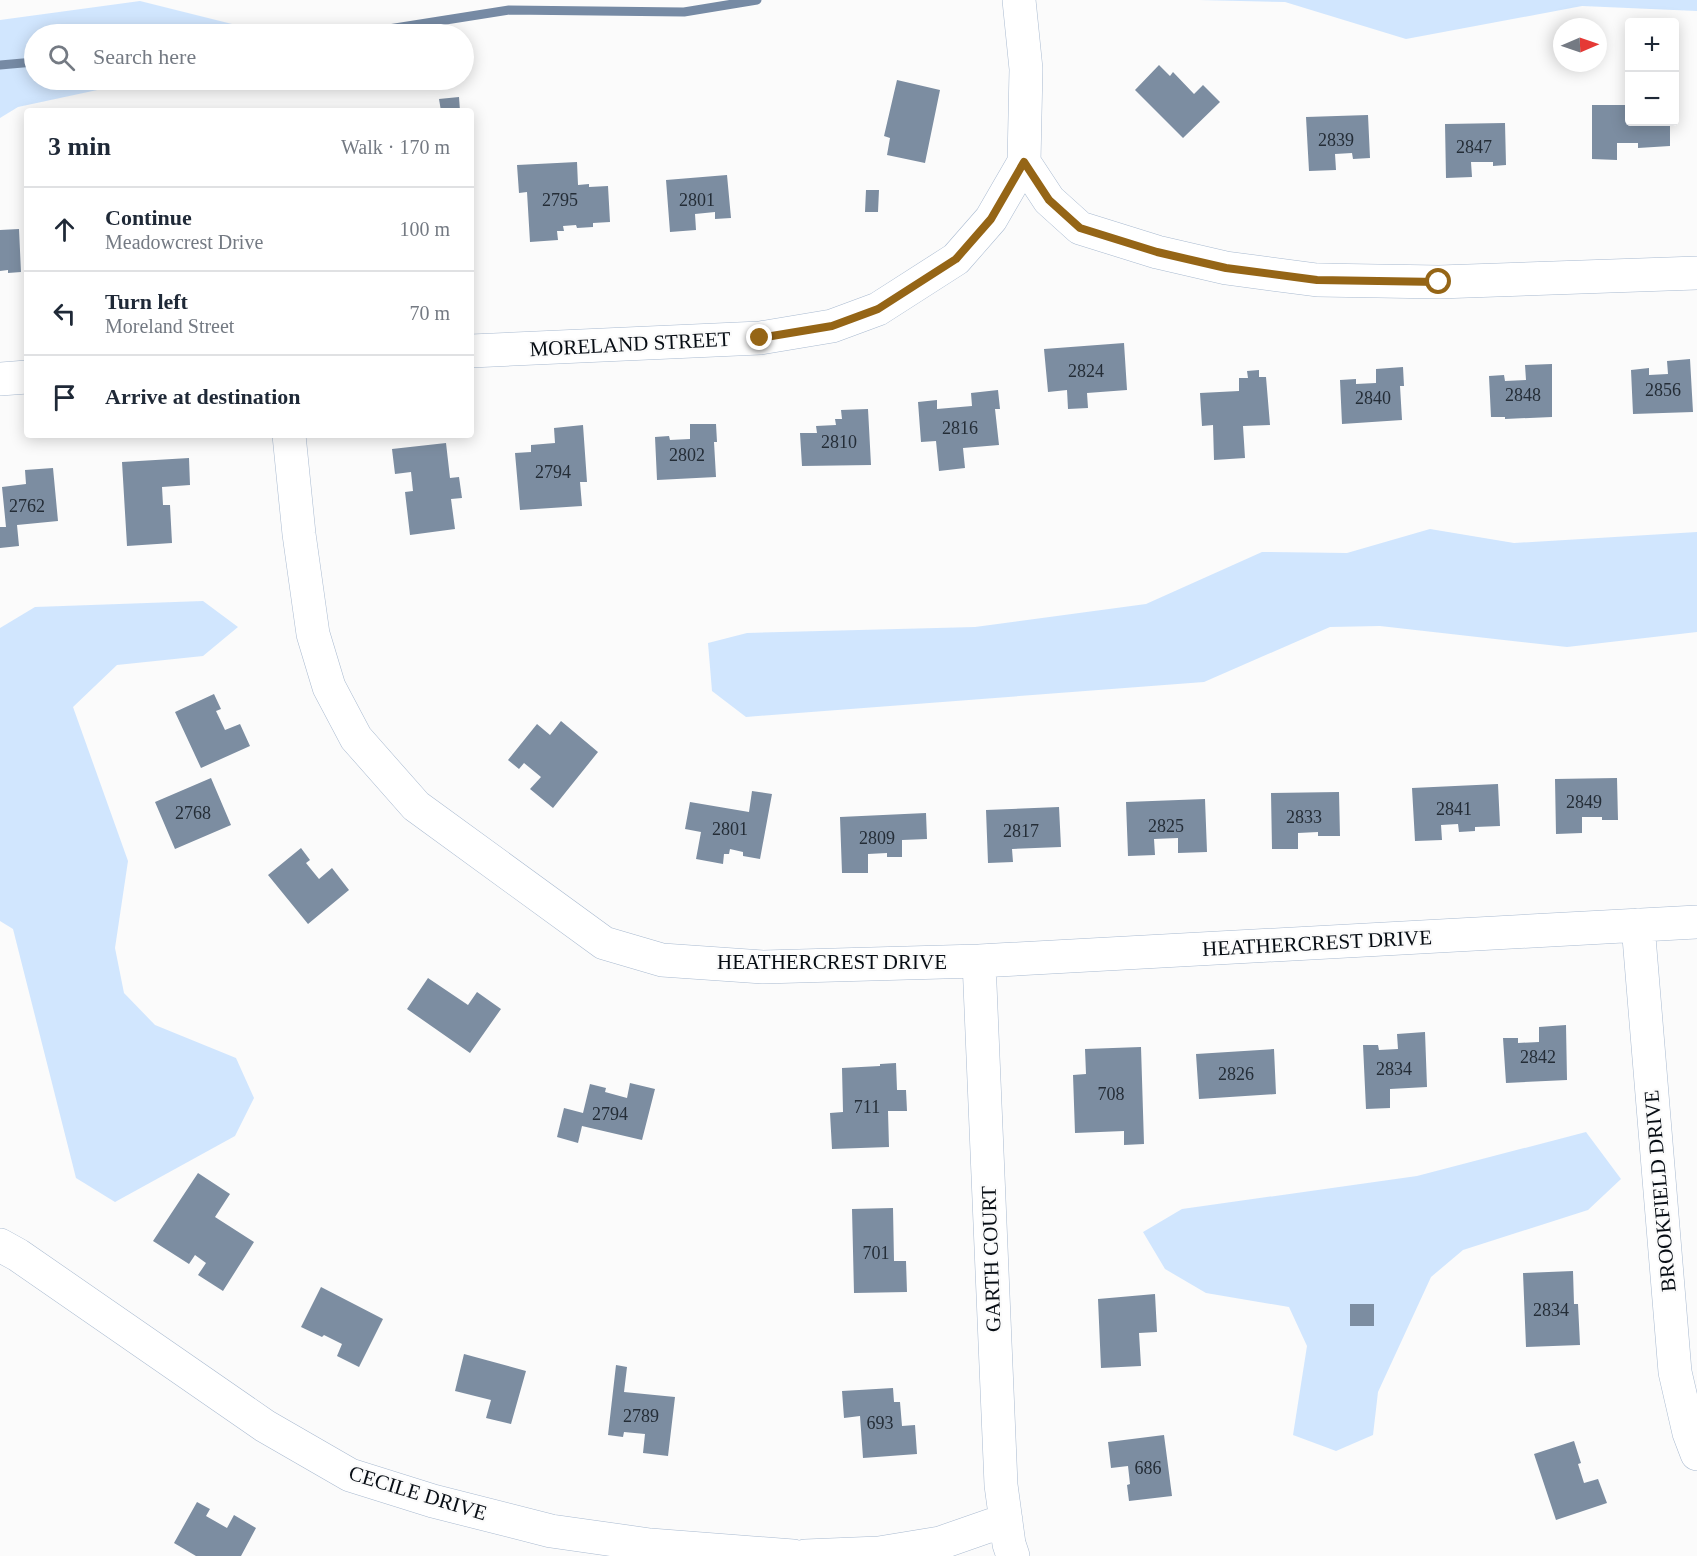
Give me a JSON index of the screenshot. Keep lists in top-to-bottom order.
{
  "streets": {
    "street": [
      "MORELAND STREET",
      "HEATHERCREST DRIVE",
      "BROOKFIELD DRIVE",
      "GARTH COURT",
      "CECILE DRIVE"
    ]
  },
  "crossings": [
    ["HEATHERCREST DRIVE", "BROOKFIELD DRIVE"],
    ["HEATHERCREST DRIVE", "GARTH COURT"]
  ],
  "house_numbers": [
    "2839",
    "2847",
    "2795",
    "2801",
    "2824",
    "2856",
    "2848",
    "2840",
    "2816",
    "2810",
    "2802",
    "2794",
    "2762",
    "2849",
    "2841",
    "2768",
    "2833",
    "2825",
    "2801",
    "2817",
    "2809",
    "2842",
    "2834",
    "2826",
    "708",
    "711",
    "2794",
    "701",
    "2834",
    "2789",
    "693",
    "686"
  ],
  "north": "right",
  "page": {
    "map_buttons": ["+", "−"],
    "search": "Search here",
    "heading": ["3 min", "Walk · 170 m"],
    "list": [
      ["Continue", "Meadowcrest Drive", "100 m"],
      ["Turn left", "Moreland Street", "70 m"],
      "Arrive at destination"
    ]
  }
}
